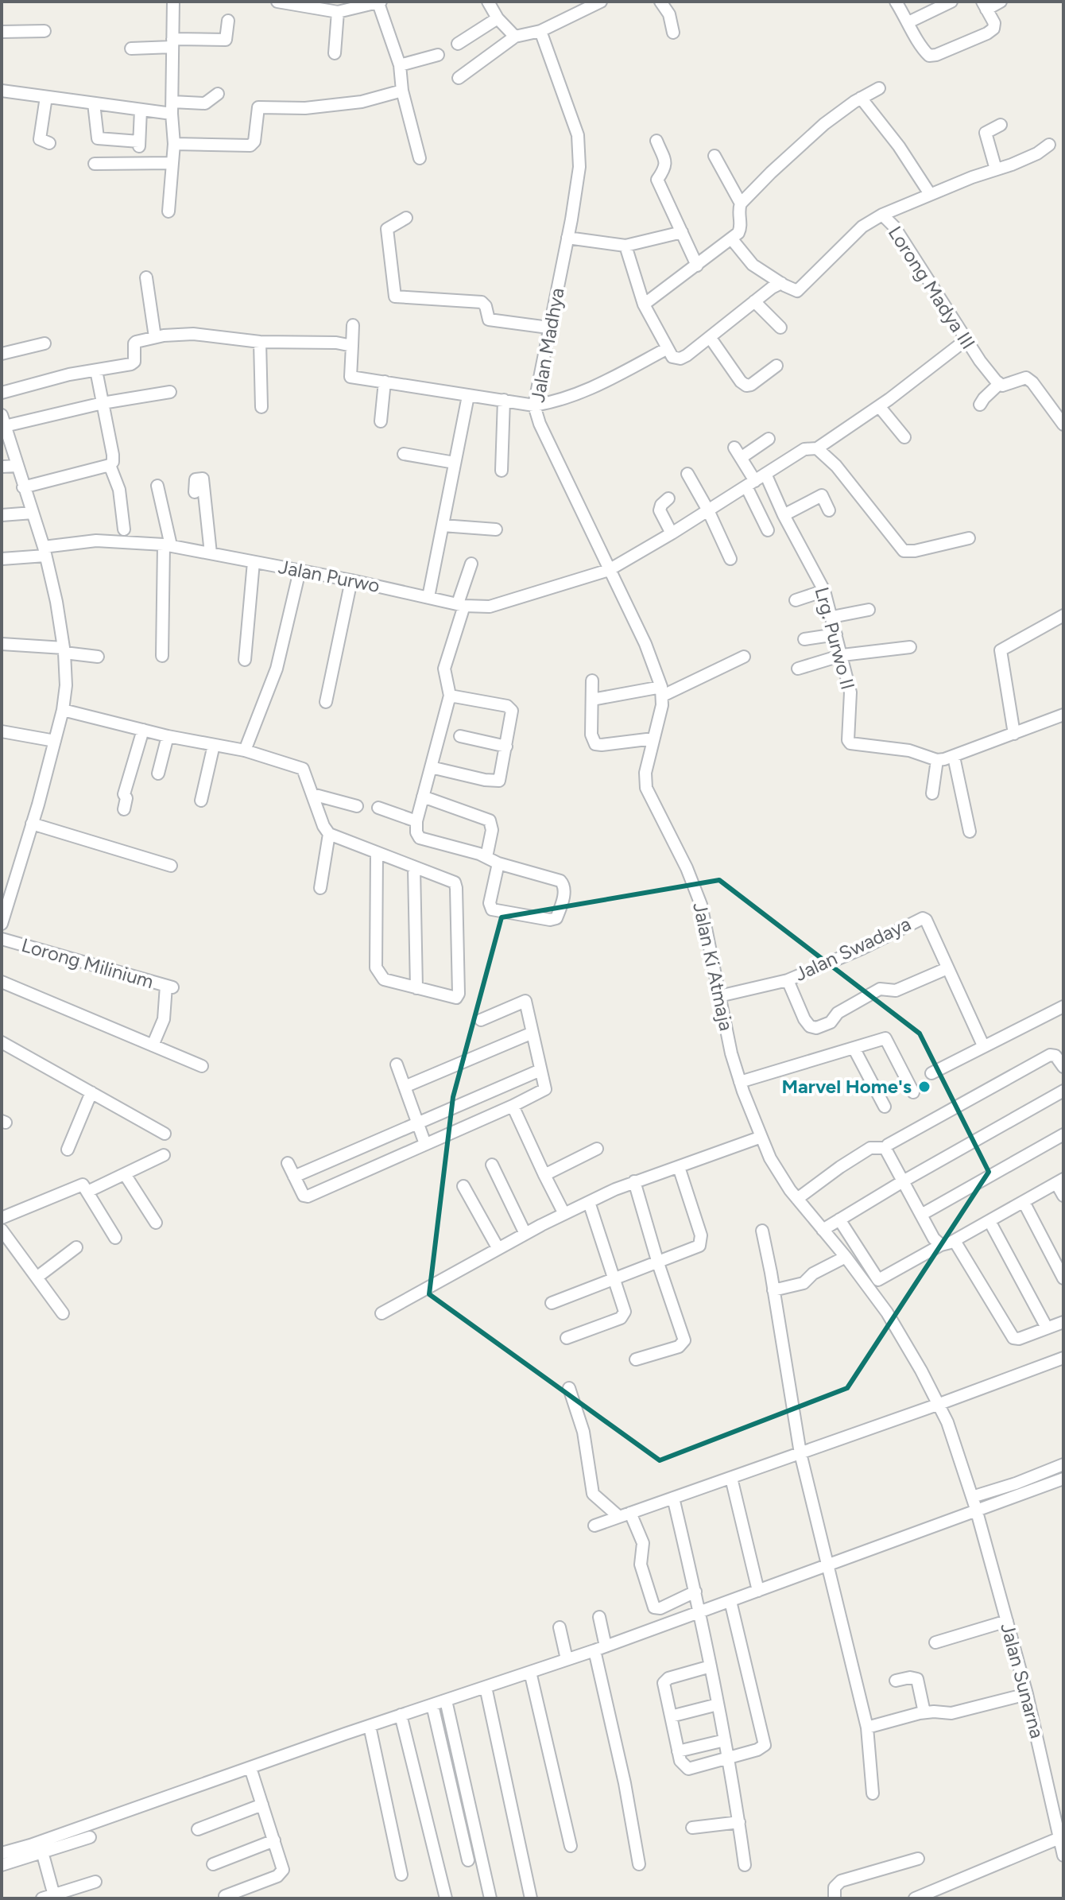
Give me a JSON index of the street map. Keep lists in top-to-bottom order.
{
  "streets": {
    "street": [
      "Lorong Madya III",
      "Jalan Madhya",
      "Jalan Purwo",
      "Lrg. Purwo II",
      "Jalan Swadaya",
      "Lorong Milinium",
      "Jalan Ki Atmaja",
      "Jalan Sunarna"
    ]
  },
  "crossings": [
    ["Jalan Madhya", "Jalan Purwo"],
    ["Jalan Swadaya", "Jalan Ki Atmaja"],
    ["Jalan Ki Atmaja", "Jalan Sunarna"]
  ],
  "places": ["Marvel Home's"]
}
